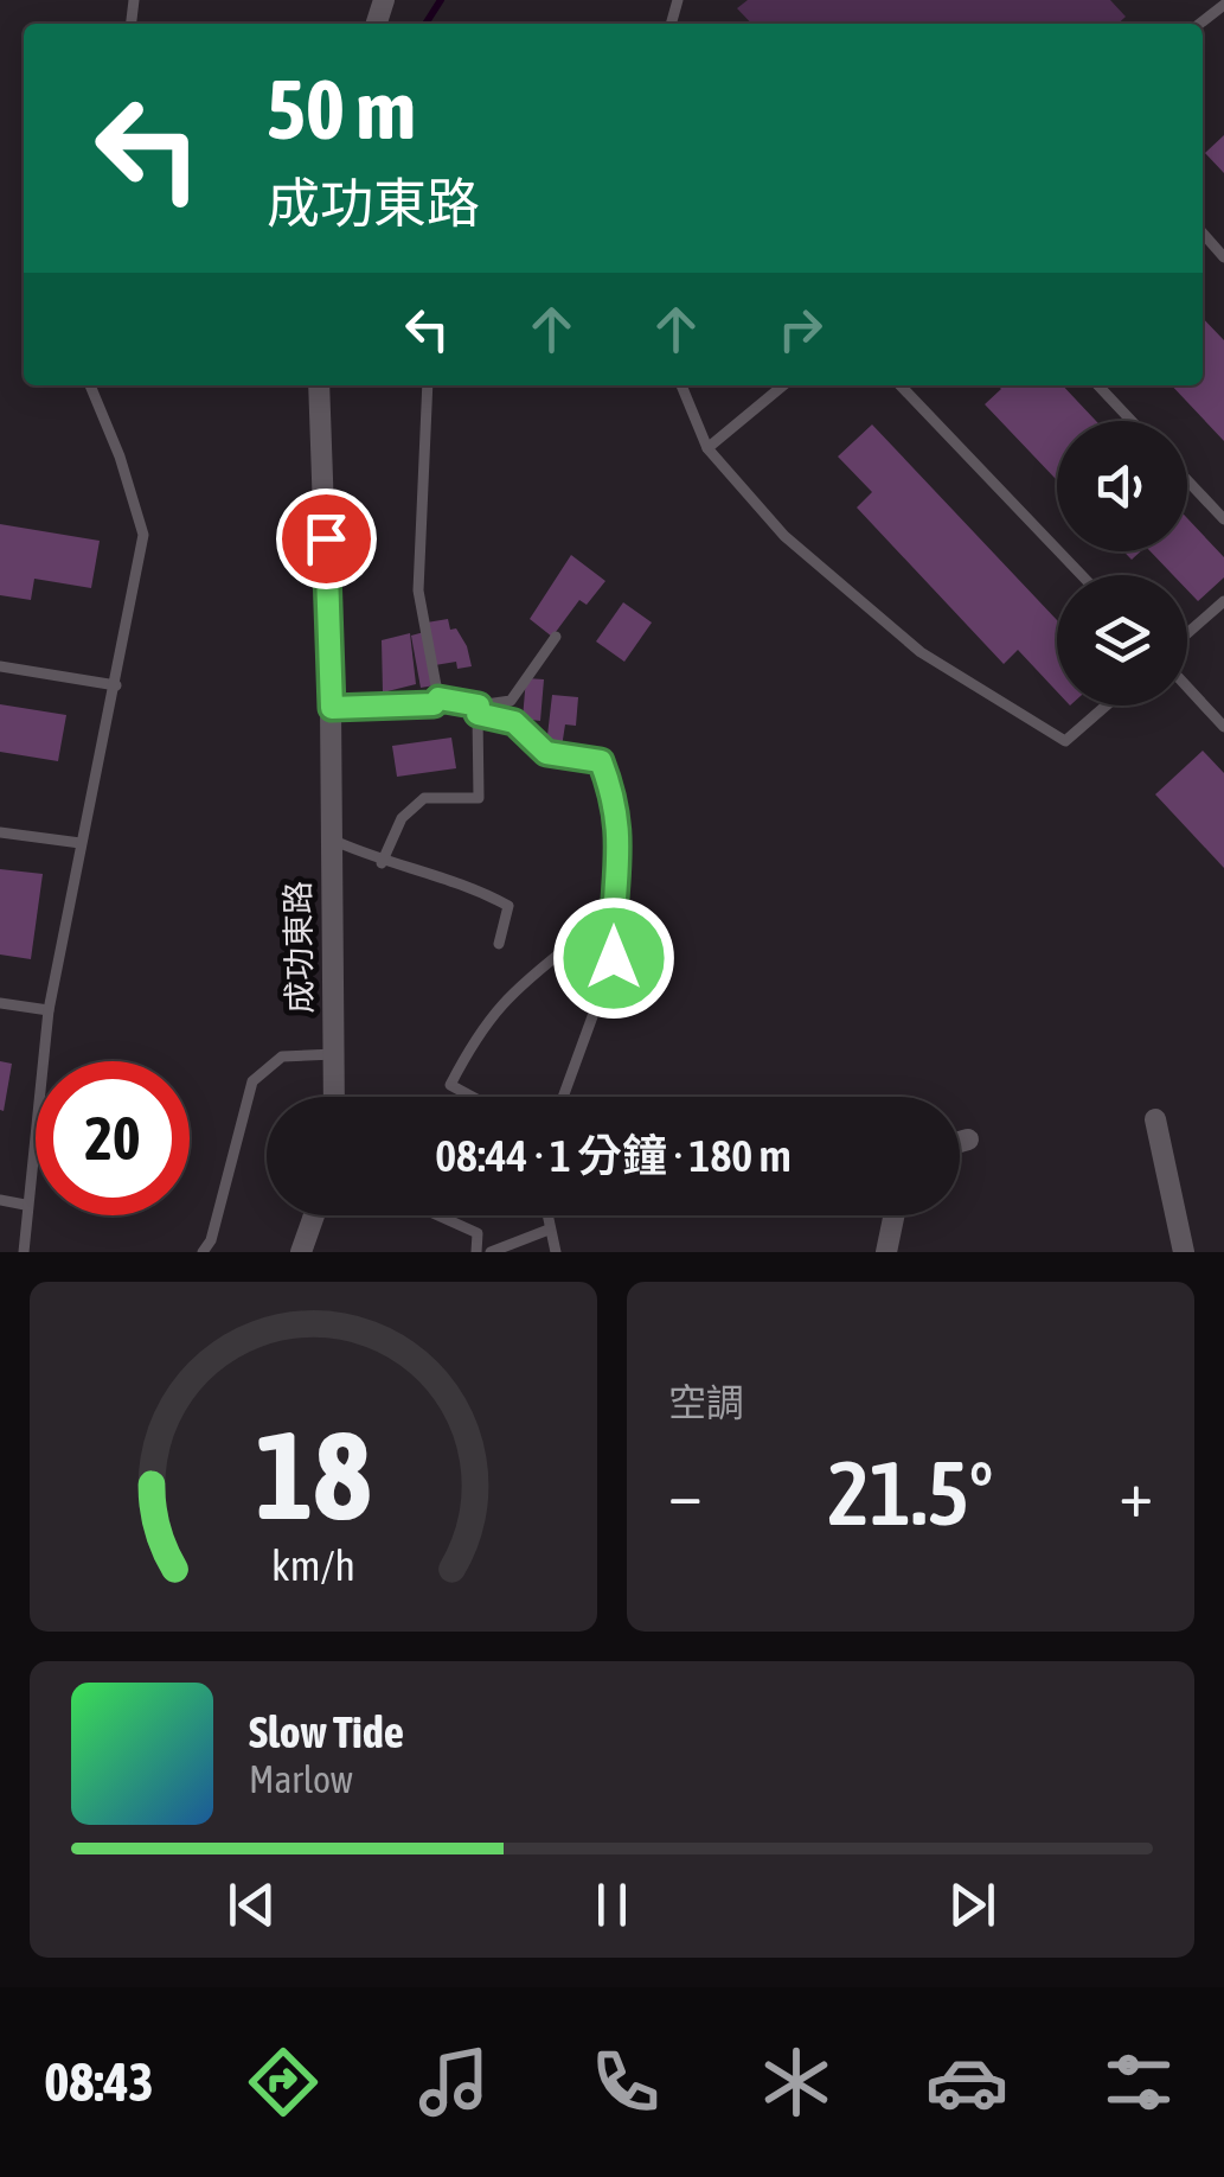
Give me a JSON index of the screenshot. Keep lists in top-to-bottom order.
{
  "streets": {
    "street": ["成功東路"]
  },
  "page": {
    "turn": ["50 m", "成功東路"],
    "limit": "20",
    "trip": "08:44 · 1 分鐘 · 180 m",
    "tile": "空調",
    "heat": ["−", "21.5°", "+"],
    "song": ["Slow Tide", "Marlow"],
    "tabs": "08:43",
    "gauge": ["18", "km/h"]
  }
}
